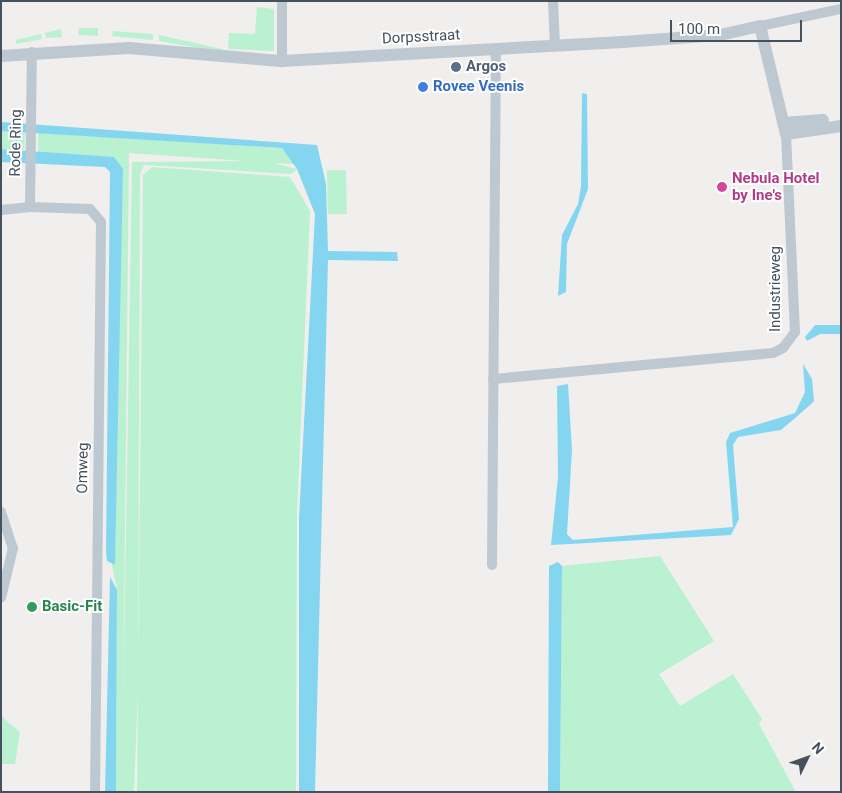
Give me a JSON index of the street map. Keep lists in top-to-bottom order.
{
  "streets": {
    "street": [
      "Dorpsstraat",
      "Rode Ring",
      "Industrieweg",
      "Omweg"
    ]
  },
  "crossings": [
    ["Dorpsstraat", "Rode Ring"],
    ["Dorpsstraat", "Industrieweg"],
    ["Rode Ring", "Omweg"]
  ],
  "places": [
    "Argos",
    "Rovee Veenis",
    "Nebula Hotel by Ine's",
    "Basic-Fit"
  ],
  "scale_bar": "100 m",
  "north": "top right"
}
